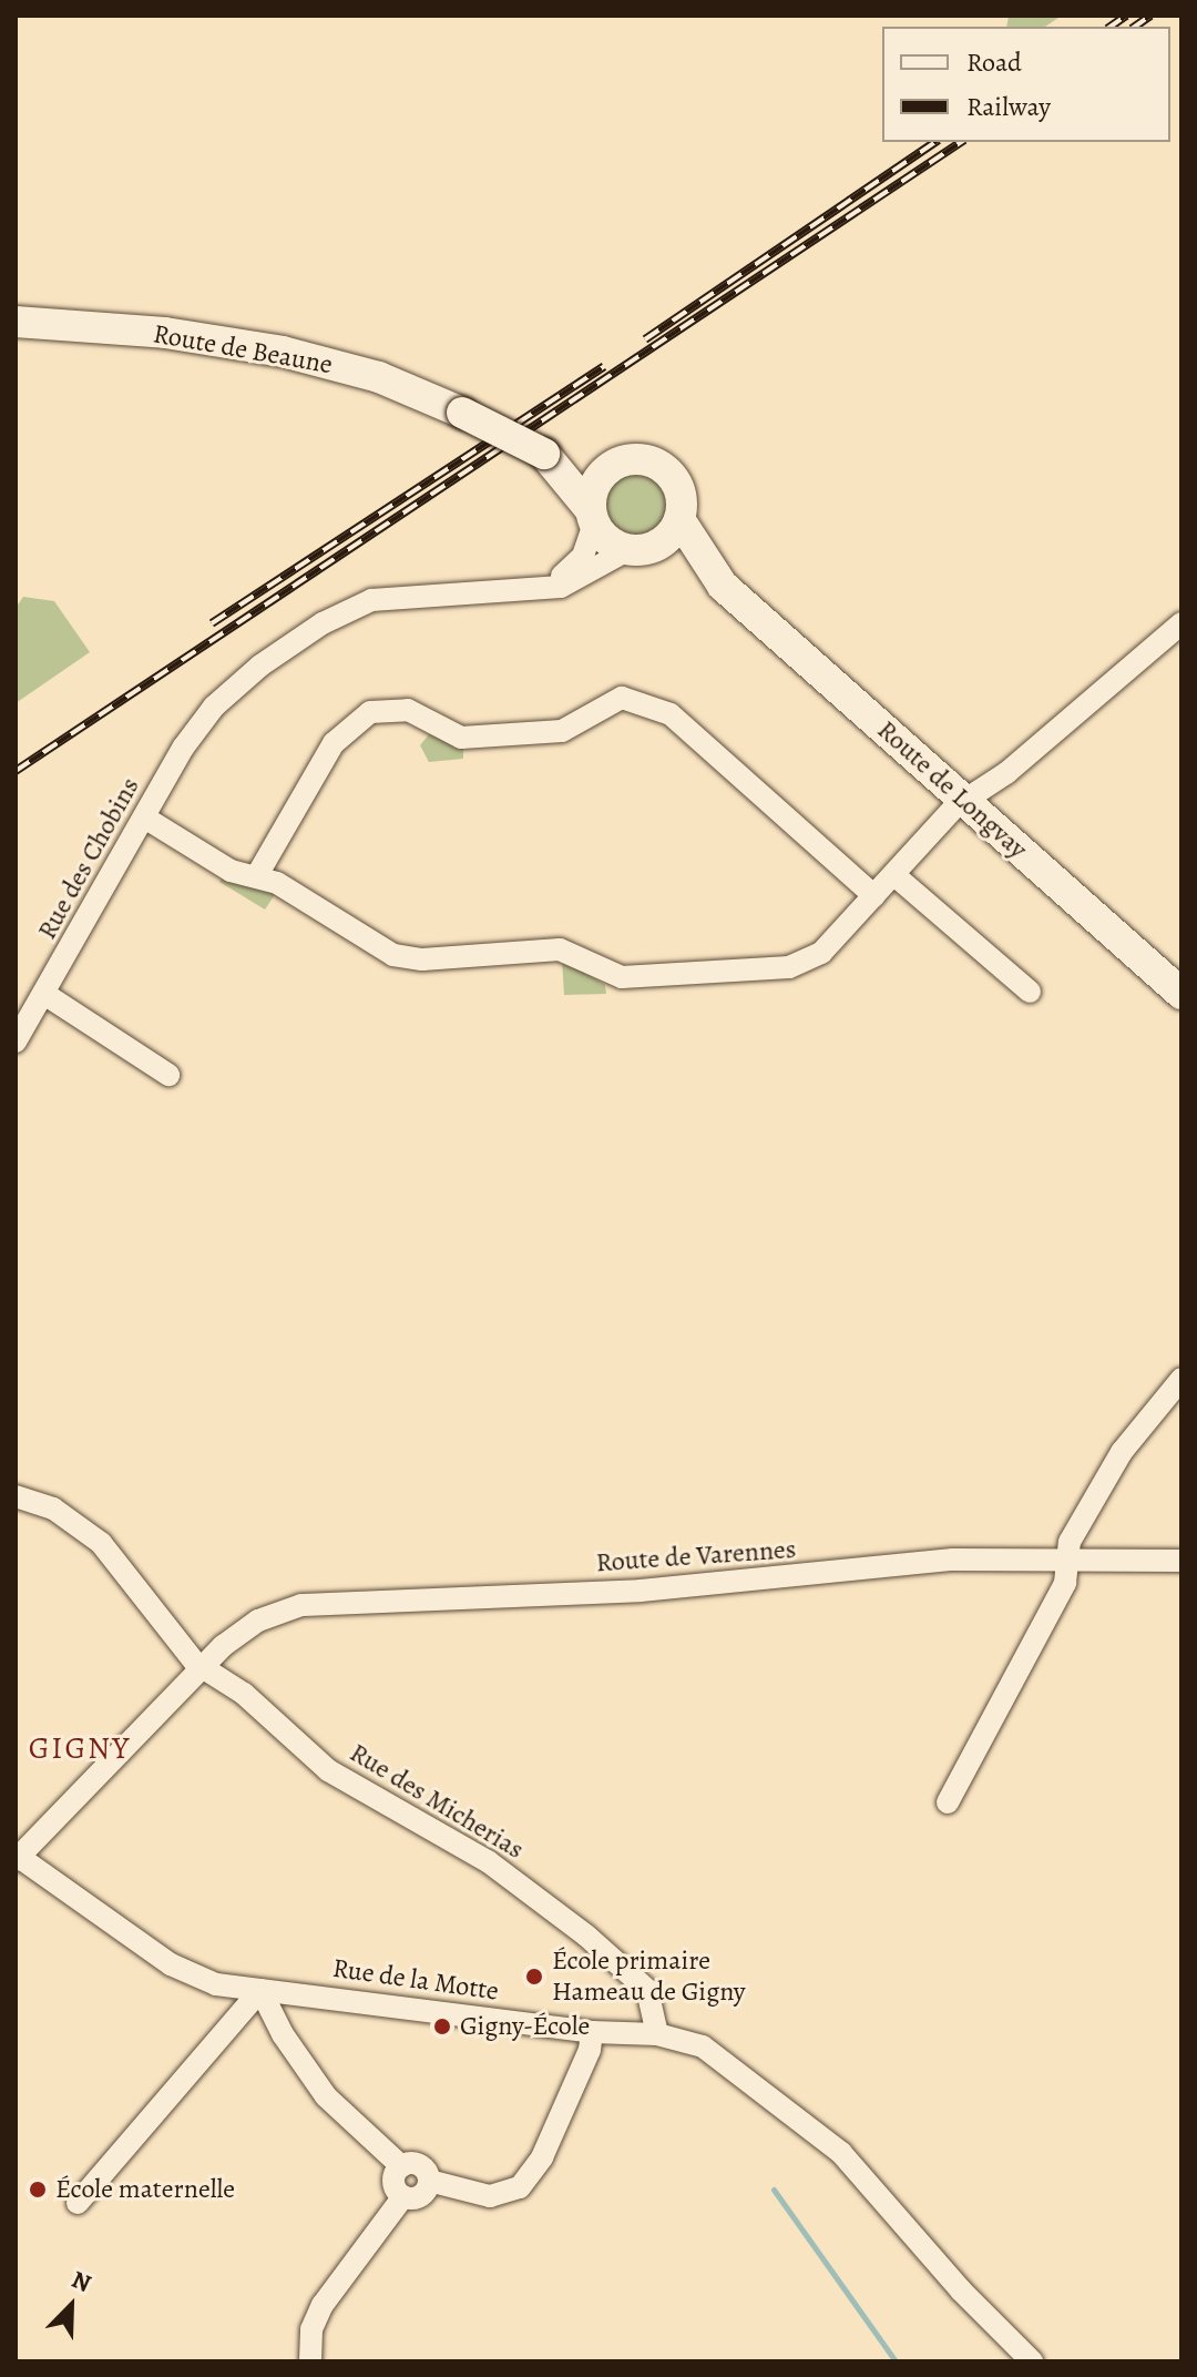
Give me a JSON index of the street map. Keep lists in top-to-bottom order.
{
  "streets": {
    "street": [
      "Route de Beaune",
      "Route de Longvay",
      "Rue des Chobins",
      "Route de Varennes",
      "Rue des Micherias",
      "Rue de la Motte"
    ]
  },
  "crossings": [
    ["Route de Longvay", "Rue des Chobins"],
    ["Route de Varennes", "Rue des Micherias"],
    ["Route de Varennes", "Rue de la Motte"],
    ["Rue des Micherias", "Rue de la Motte"]
  ],
  "districts": ["GIGNY"],
  "places": ["École primaire Hameau de Gigny", "Gigny-École", "École maternelle"],
  "legend": ["Road", "Railway"],
  "north": "top right"
}
